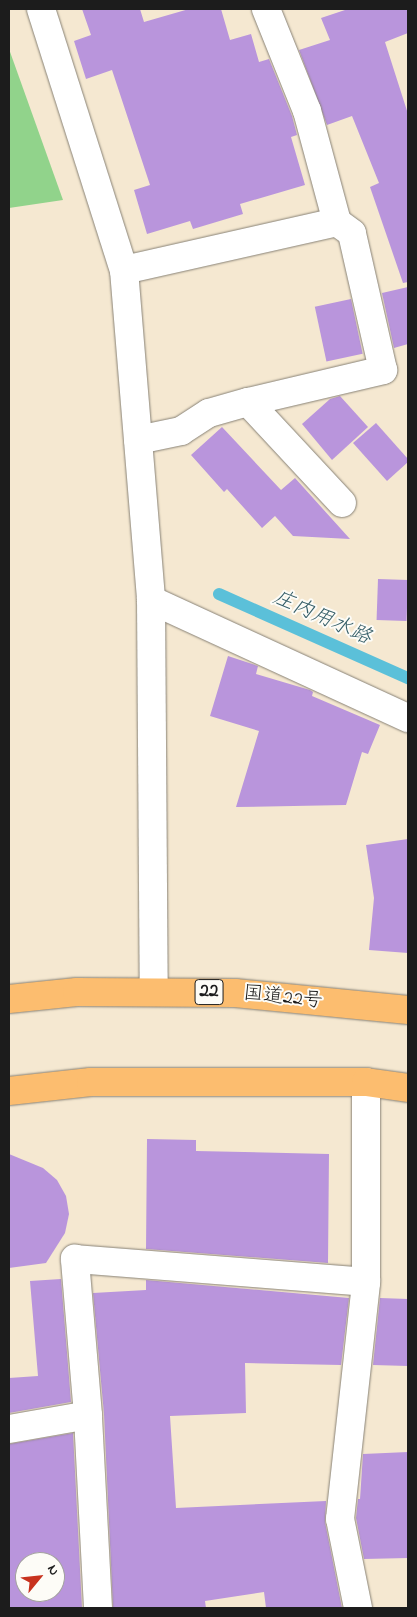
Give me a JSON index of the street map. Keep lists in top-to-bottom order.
{
  "streets": {
    "highway": ["22", "国道22号"]
  },
  "water": ["庄内用水路"],
  "north": "top right"
}
